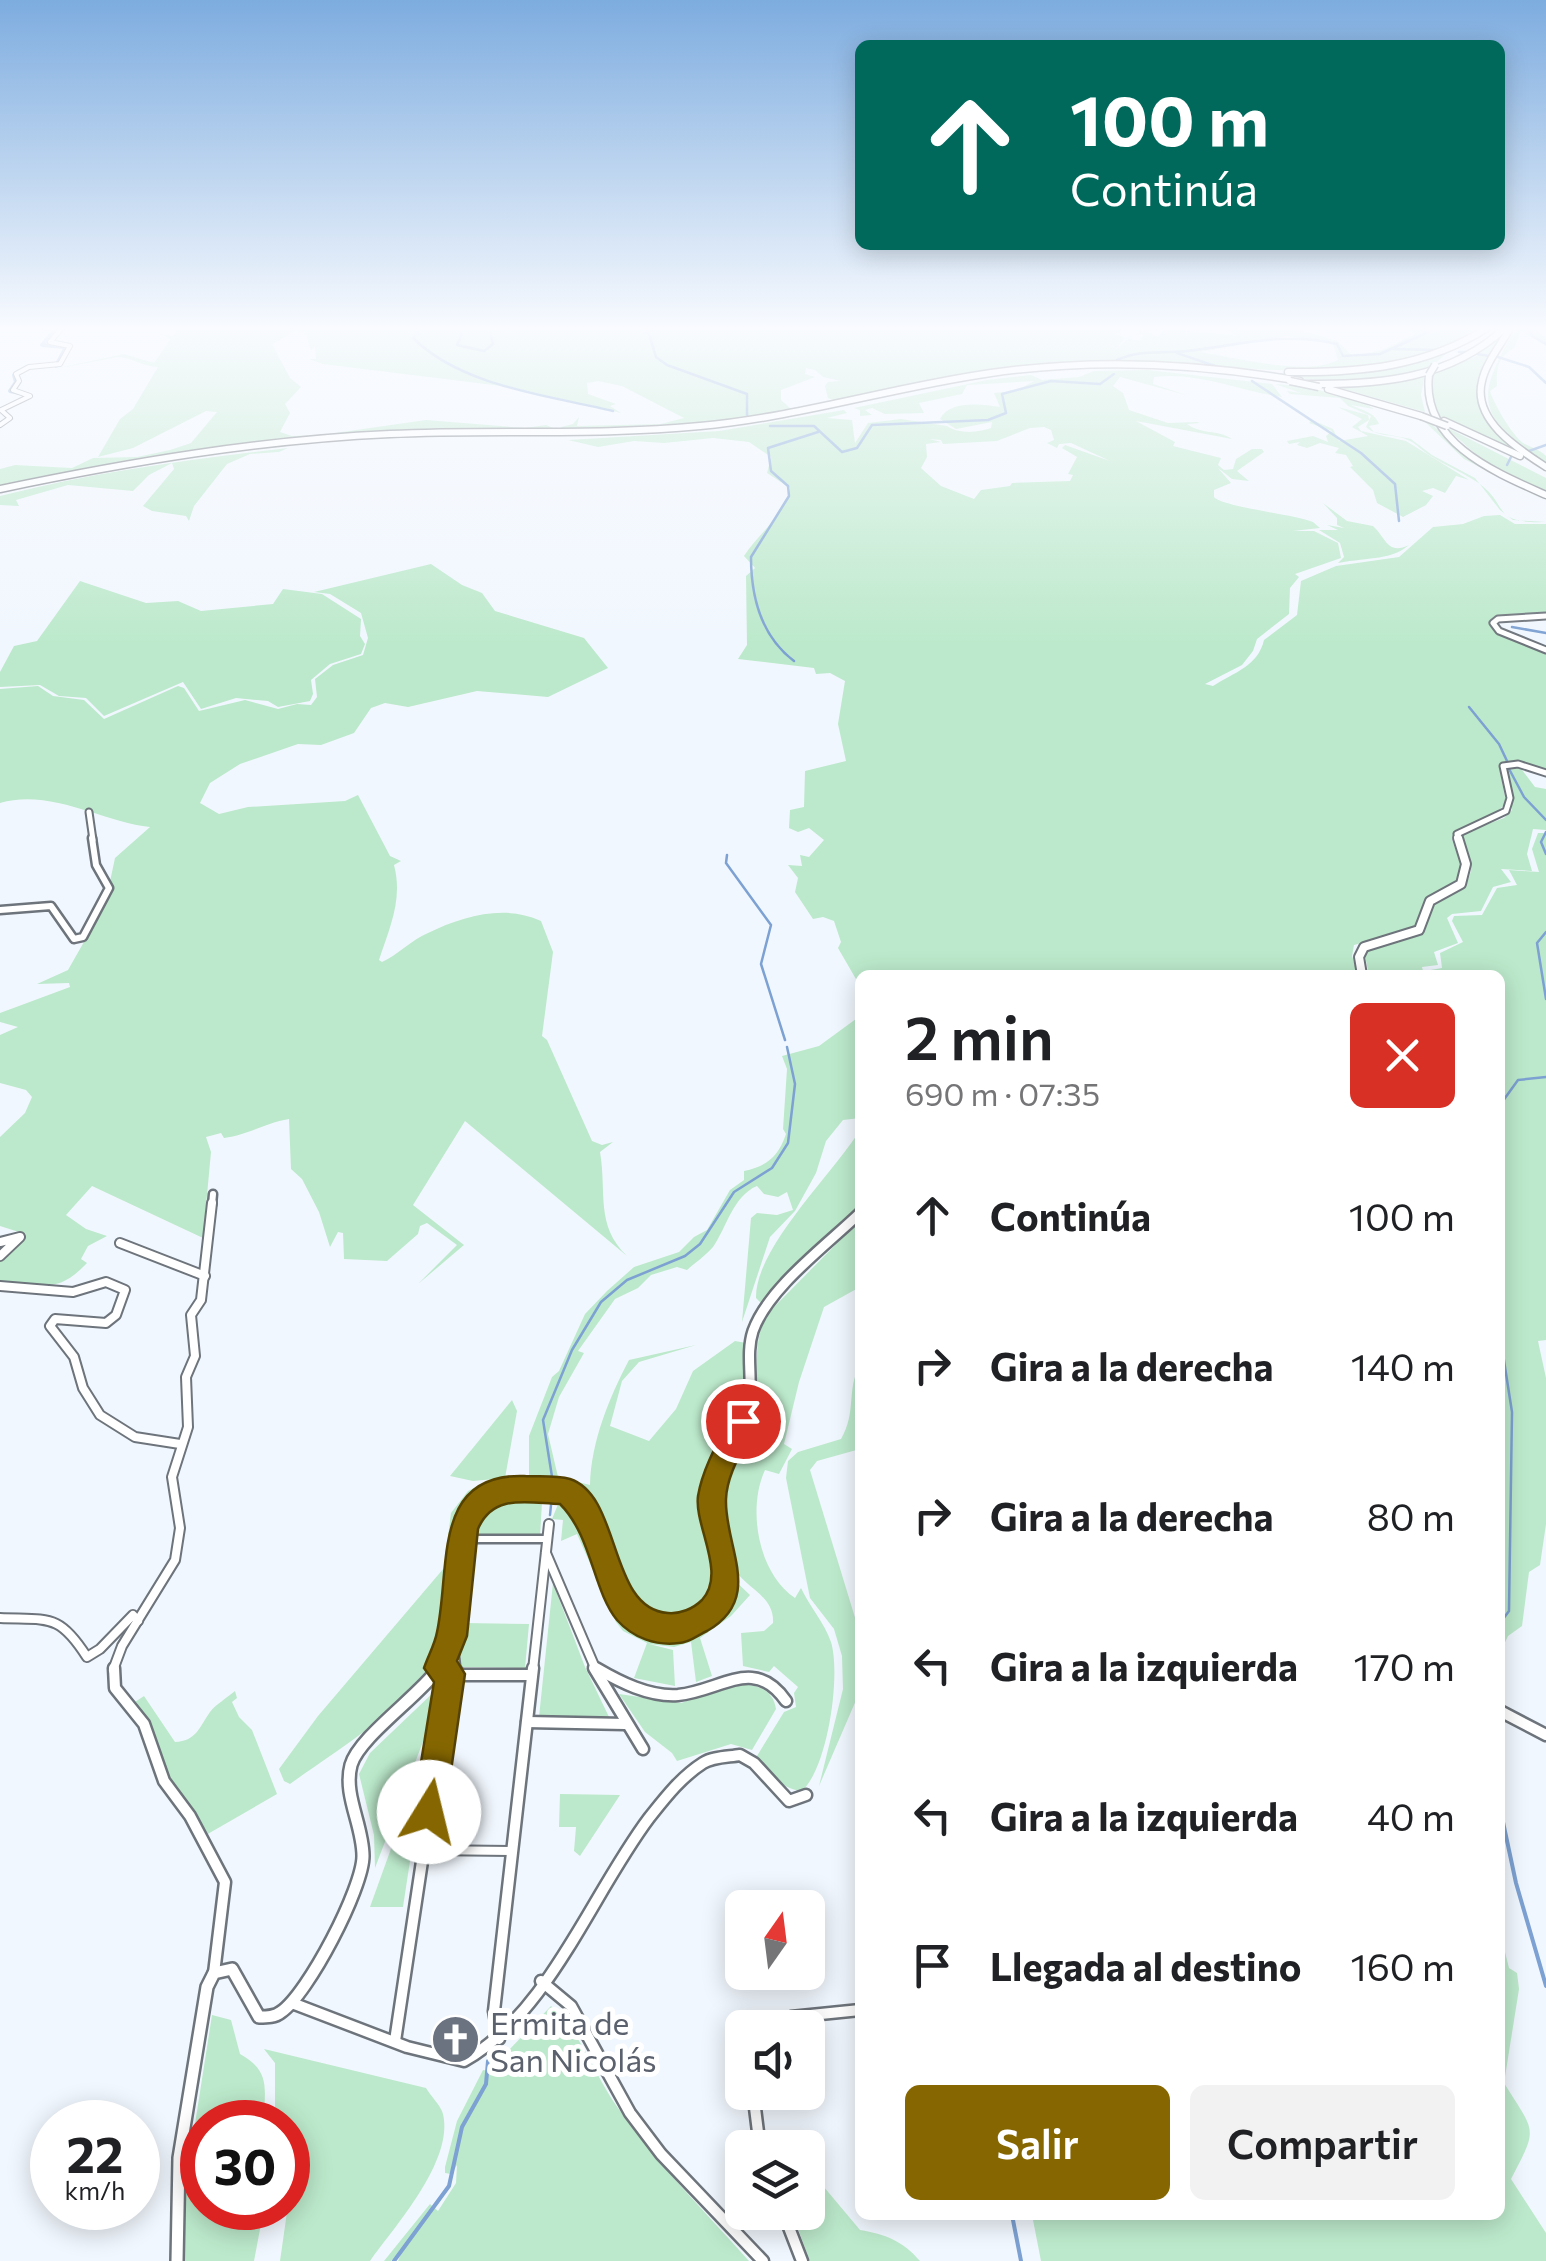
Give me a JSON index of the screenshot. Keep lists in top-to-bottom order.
{
  "places": {
    "church": ["Ermita de San Nicolás"]
  },
  "north": "top",
  "page": {
    "turn": ["100 m", "Continúa"],
    "heading": ["2 min", "690 m · 07:35"],
    "list": [
      {
        "name": "Continúa",
        "value": "100 m"
      },
      {
        "name": "Gira a la derecha",
        "value": "140 m"
      },
      {
        "name": "Gira a la derecha",
        "value": "80 m"
      },
      {
        "name": "Gira a la izquierda",
        "value": "170 m"
      },
      {
        "name": "Gira a la izquierda",
        "value": "40 m"
      },
      {
        "name": "Llegada al destino",
        "value": "160 m"
      }
    ],
    "buttons": ["Salir", "Compartir"],
    "speed": "22 km/h",
    "limit": "30"
  }
}
